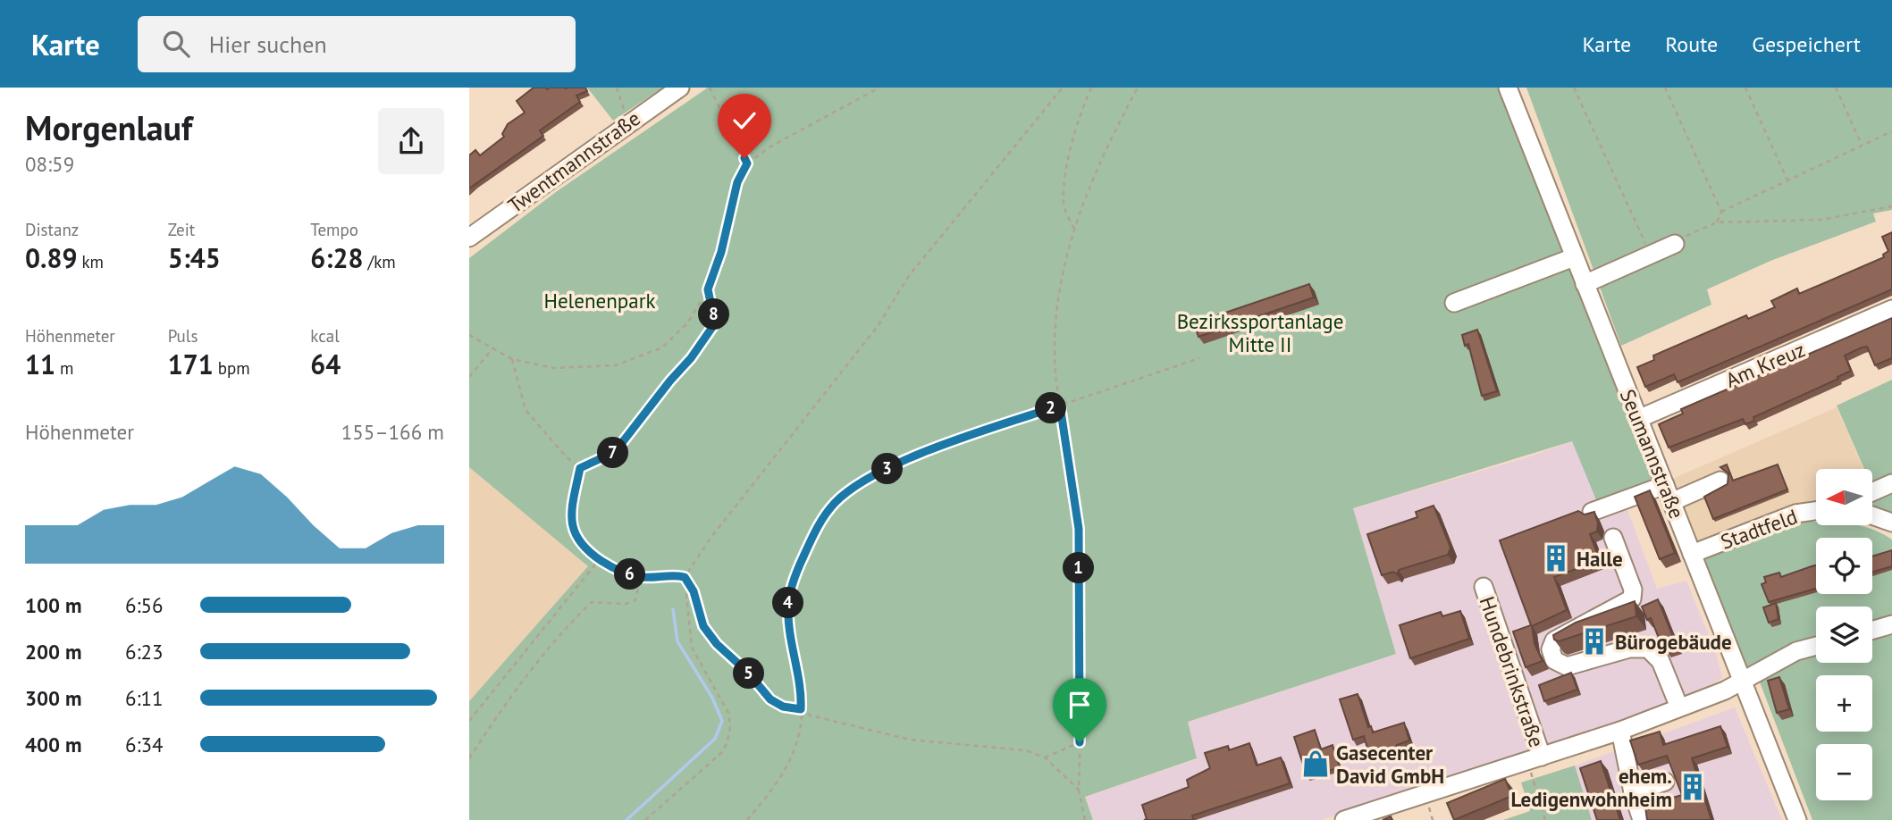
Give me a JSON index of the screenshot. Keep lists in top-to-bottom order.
{
  "streets": {
    "street": [
      "Twentmannstraße",
      "Am Kreuz",
      "Seumannstraße",
      "Stadtfeld",
      "Hundebrinkstraße"
    ]
  },
  "crossings": [
    ["Am Kreuz", "Seumannstraße"],
    ["Seumannstraße", "Stadtfeld"],
    ["Seumannstraße", "Hundebrinkstraße"]
  ],
  "parks": ["Helenenpark", "Bezirkssportanlage Mitte II"],
  "places": {
    "building": ["Halle", "Bürogebäude", "ehem. Ledigenwohnheim"],
    "shop": ["Gasecenter David GmbH"]
  },
  "north": "left",
  "page": {
    "header": "Karte",
    "search": "Hier suchen",
    "nav": ["Karte", "Route", "Gespeichert"],
    "heading": ["Morgenlauf", "08:59"],
    "stats": [
      ["Distanz", "0.89 km"],
      ["Zeit", "5:45"],
      ["Tempo", "6:28 /km"],
      ["Höhenmeter", "11 m"],
      ["Puls", "171 bpm"],
      ["kcal", "64"]
    ],
    "pins": [
      "8",
      "2",
      "7",
      "3",
      "1",
      "6",
      "4",
      "5"
    ],
    "chart": ["Höhenmeter", "155–166 m"],
    "map_buttons": ["+", "−"],
    "list": [
      {
        "name": "100 m",
        "note": "6:56"
      },
      {
        "name": "200 m",
        "note": "6:23"
      },
      {
        "name": "300 m",
        "note": "6:11"
      },
      {
        "name": "400 m",
        "note": "6:34"
      }
    ]
  }
}
